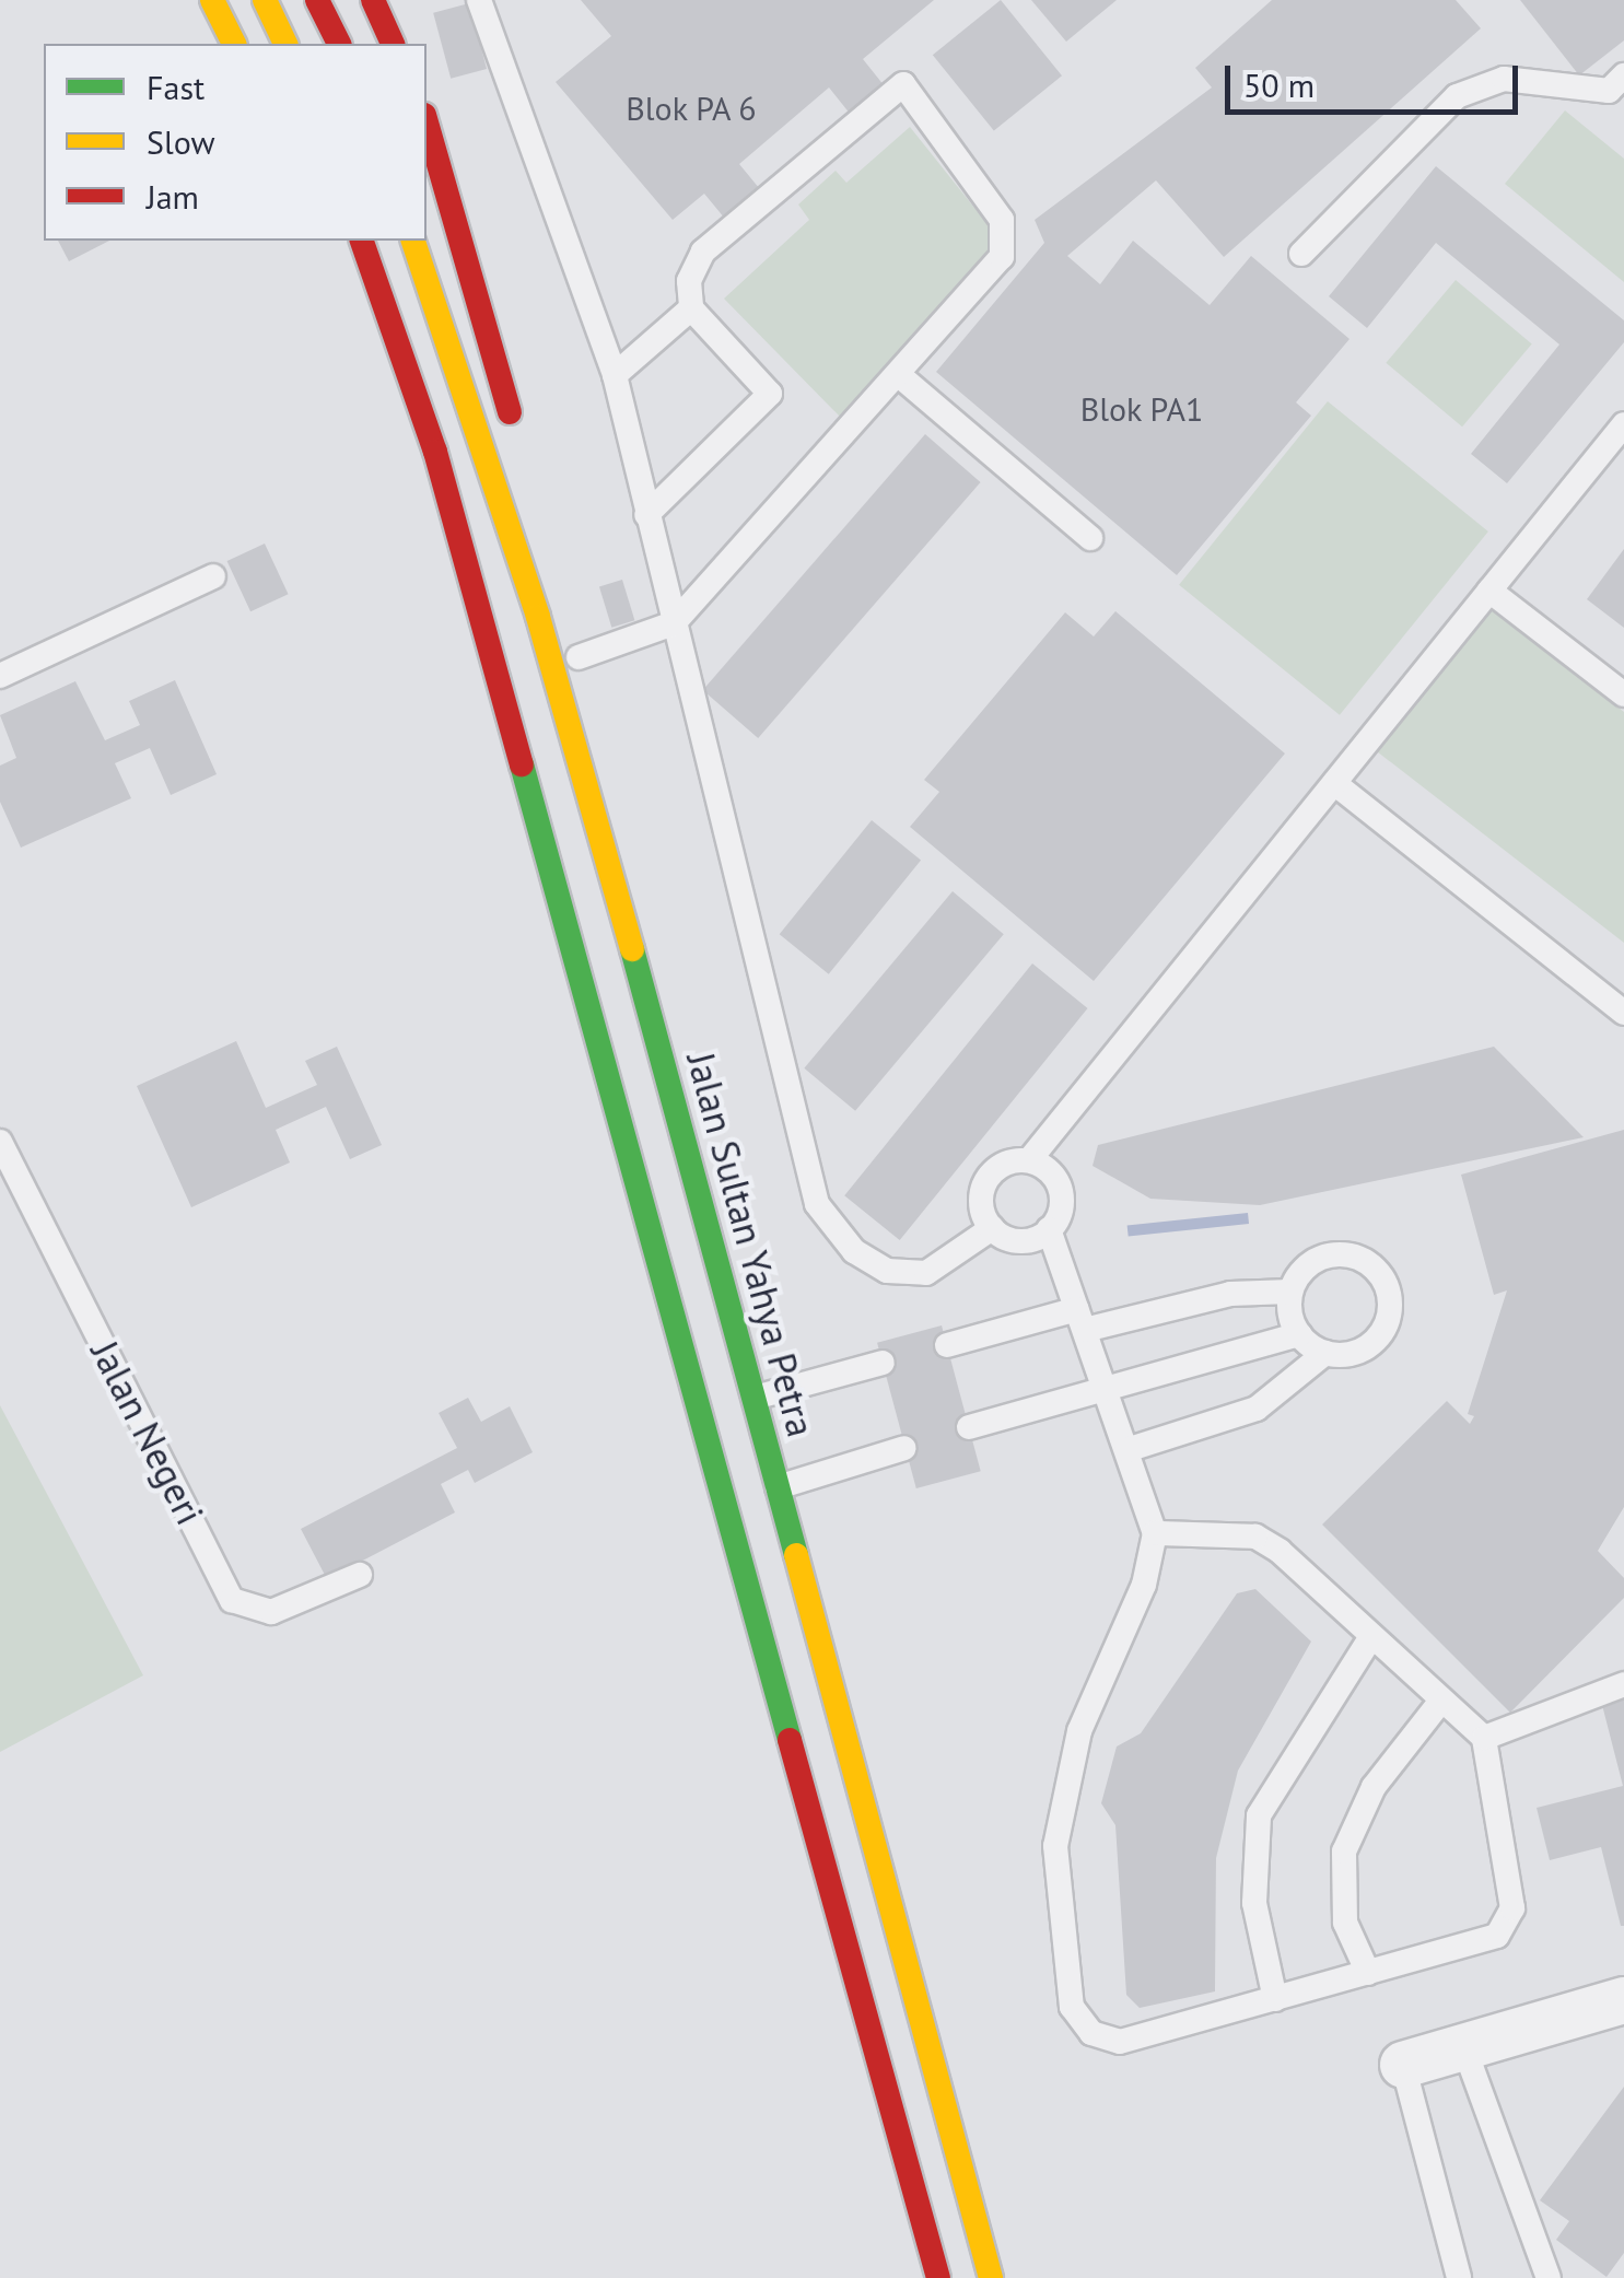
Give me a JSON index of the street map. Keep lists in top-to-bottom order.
{
  "streets": {
    "main road": ["Jalan Sultan Yahya Petra"],
    "lane": ["Jalan Negeri"]
  },
  "house_numbers": ["Blok PA 6", "Blok PA1"],
  "legend": ["Fast", "Slow", "Jam"],
  "scale_bar": "50 m"
}
